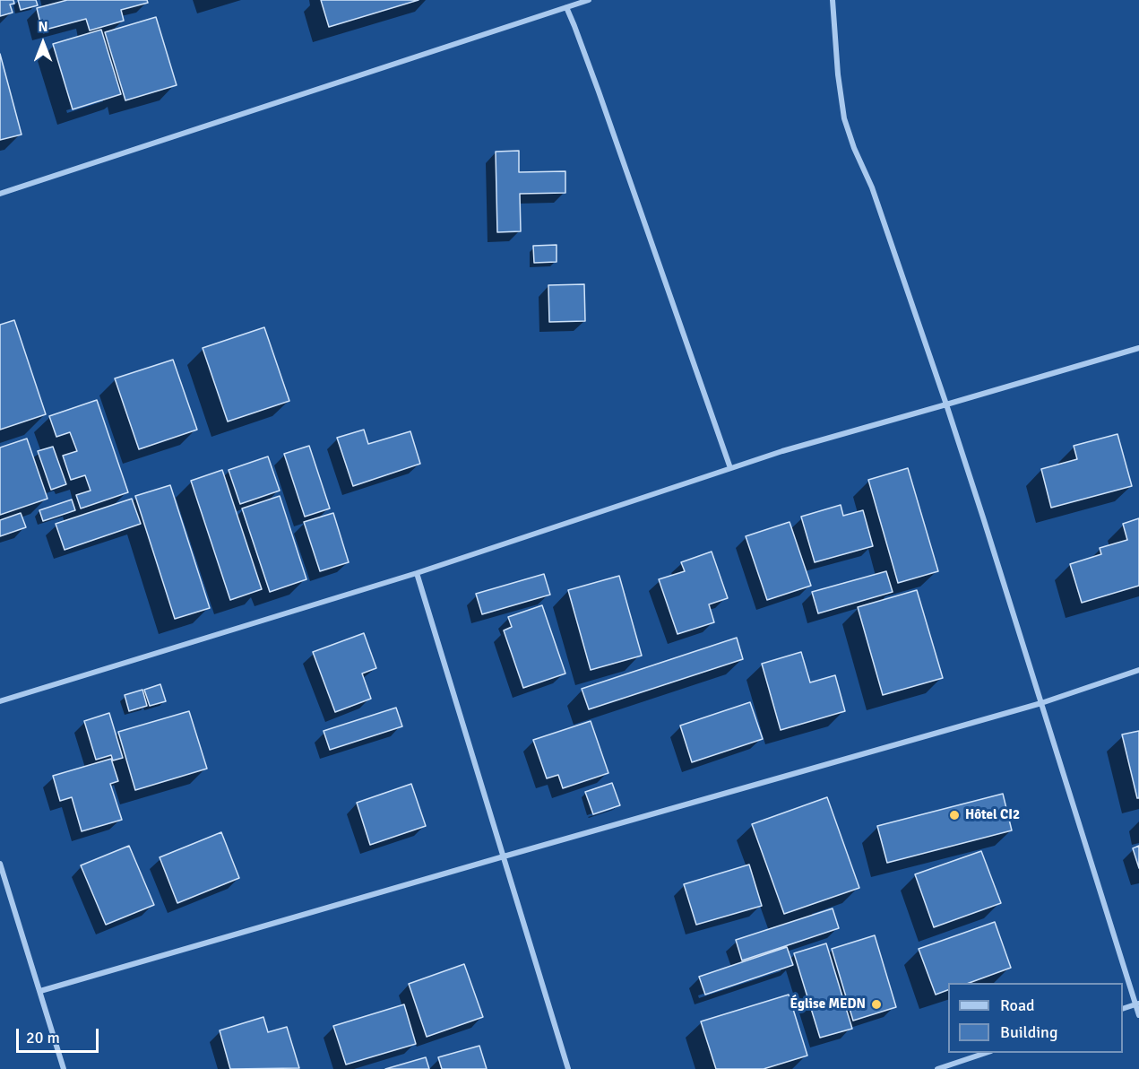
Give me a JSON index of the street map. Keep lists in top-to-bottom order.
{
  "places": ["Hôtel CI2", "Église MEDN"],
  "legend": ["Road", "Building"],
  "scale_bar": "20 m",
  "north": "top"
}
